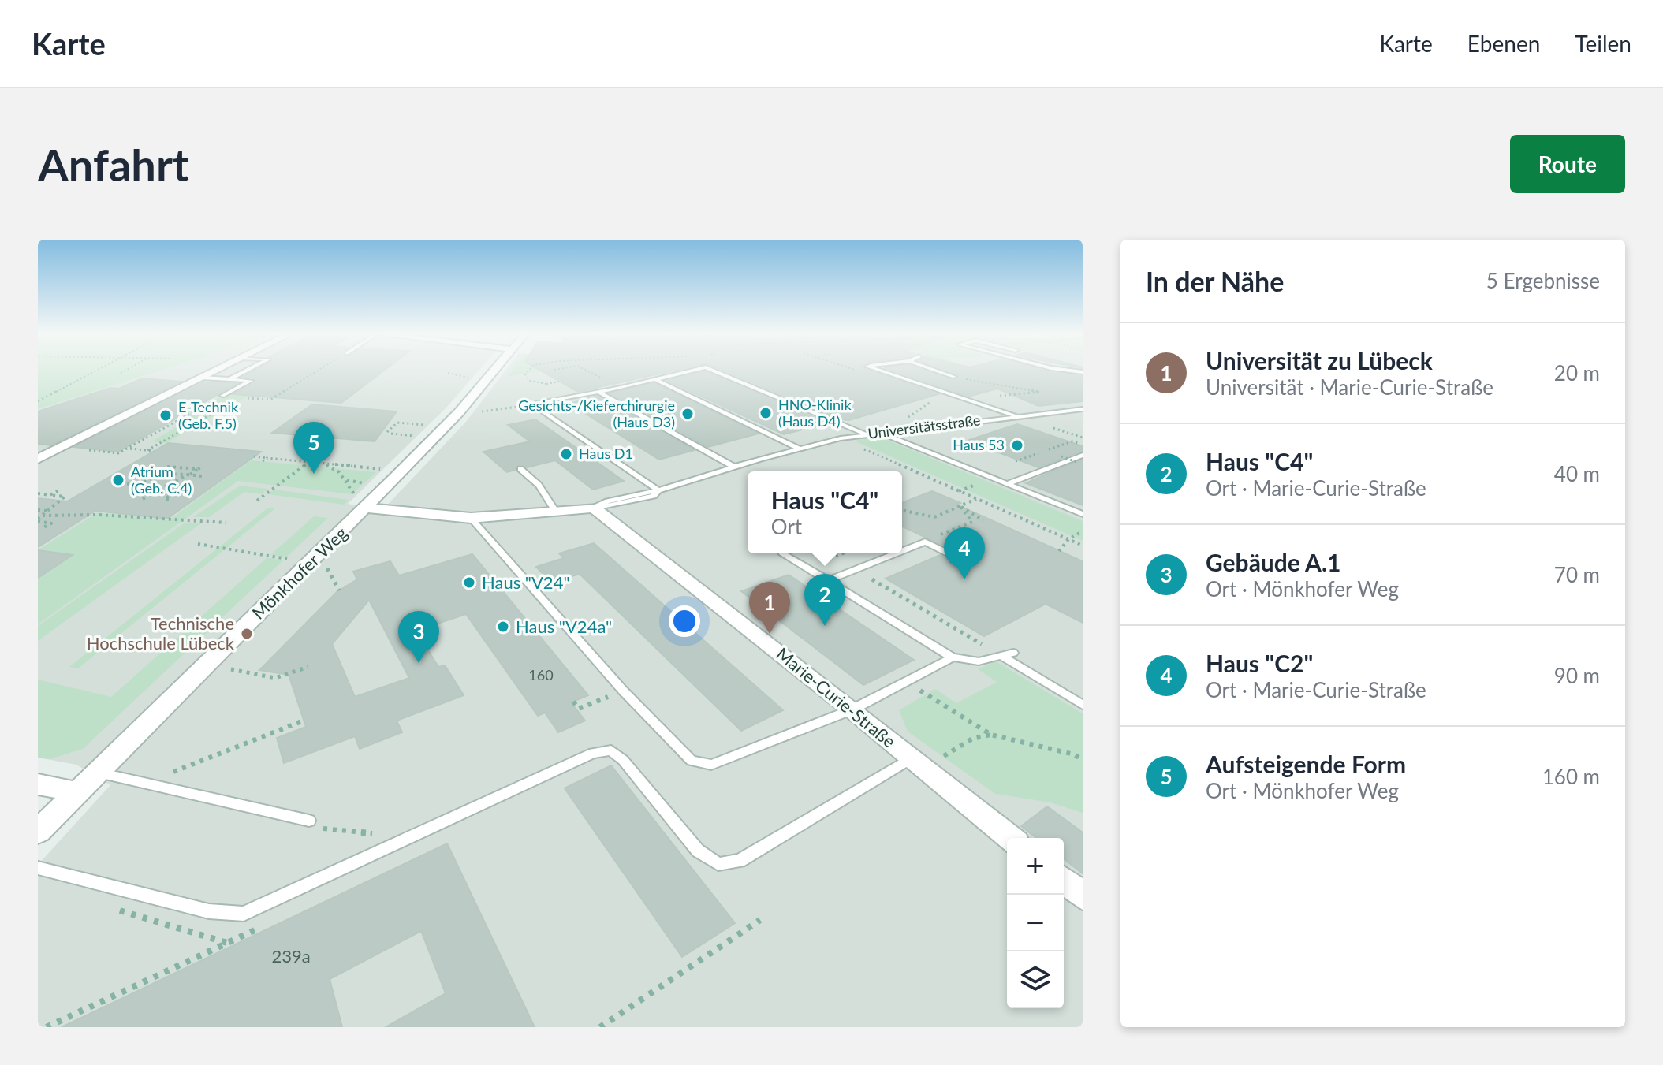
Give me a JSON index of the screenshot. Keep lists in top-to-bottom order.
{
  "streets": {
    "street": ["Universitätsstraße", "Mönkhofer Weg", "Marie-Curie-Straße"]
  },
  "crossings": [
    ["Universitätsstraße", "Mönkhofer Weg"],
    ["Universitätsstraße", "Marie-Curie-Straße"]
  ],
  "places": [
    "HNO-Klinik (Haus D4)",
    "Gesichts-/Kieferchirurgie (Haus D3)",
    "E-Technik (Geb. F.5)",
    "Haus 53",
    "Haus D1",
    "Atrium (Geb. C.4)",
    "Haus \"V24\"",
    "Haus \"V24a\"",
    "Technische Hochschule Lübeck"
  ],
  "house_numbers": ["160", "239a"],
  "page": {
    "header": "Karte",
    "nav": ["Karte", "Ebenen", "Teilen"],
    "buttons": "Route",
    "title": "Anfahrt",
    "heading": ["In der Nähe", "5 Ergebnisse"],
    "list": [
      {
        "mark": "1",
        "name": "Universität zu Lübeck",
        "note": "Universität · Marie-Curie-Straße",
        "value": "20 m"
      },
      {
        "mark": "2",
        "name": "Haus \"C4\"",
        "note": "Ort · Marie-Curie-Straße",
        "value": "40 m"
      },
      {
        "mark": "3",
        "name": "Gebäude A.1",
        "note": "Ort · Mönkhofer Weg",
        "value": "70 m"
      },
      {
        "mark": "4",
        "name": "Haus \"C2\"",
        "note": "Ort · Marie-Curie-Straße",
        "value": "90 m"
      },
      {
        "mark": "5",
        "name": "Aufsteigende Form",
        "note": "Ort · Mönkhofer Weg",
        "value": "160 m"
      }
    ],
    "pins": [
      "5",
      "4",
      "2",
      "1",
      "3"
    ],
    "popup": ["Haus \"C4\"", "Ort"],
    "map_buttons": ["+", "−"]
  }
}
